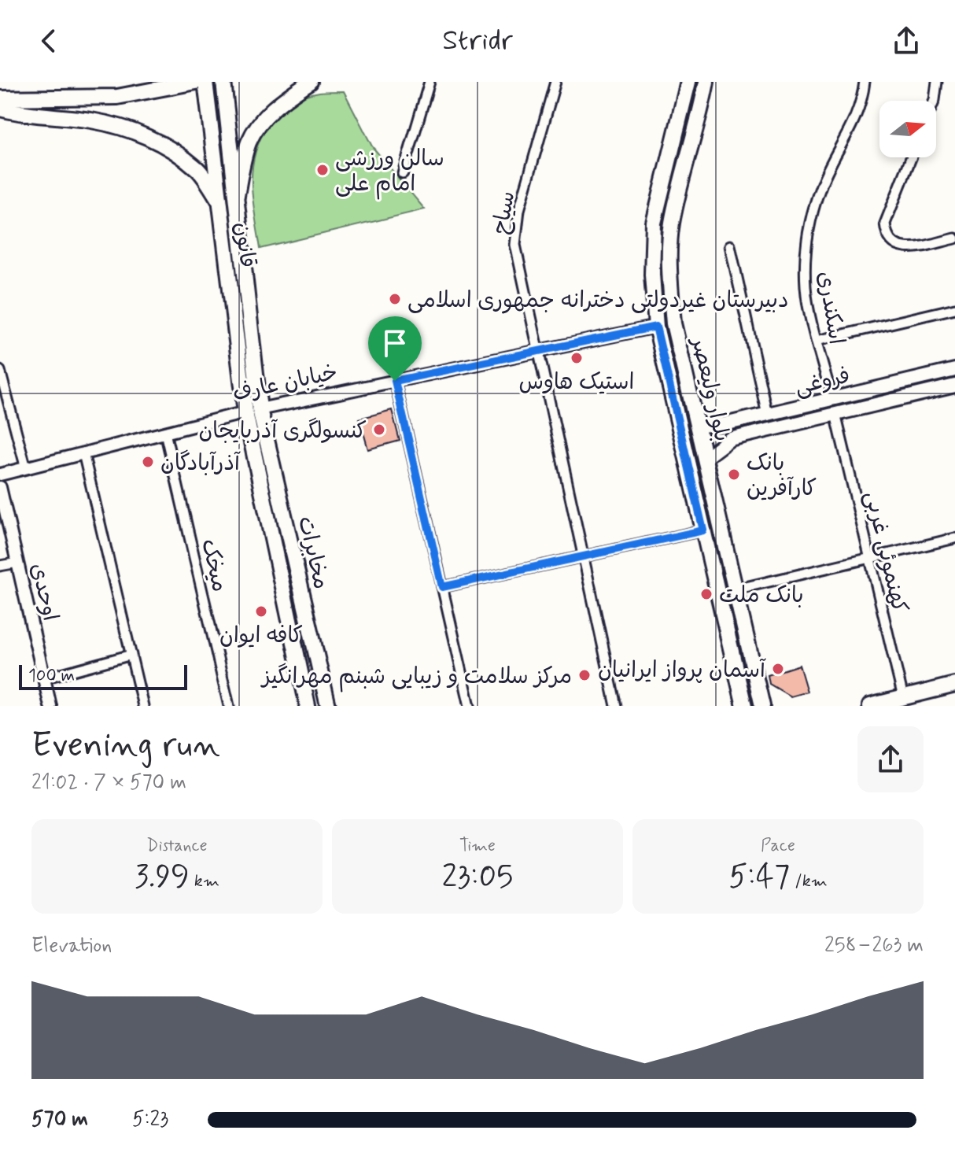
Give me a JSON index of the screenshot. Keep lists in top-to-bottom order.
{
  "streets": {
    "main road": [
      "قانون",
      "فروغى",
      "بلوار ولیعصر",
      "مخابرات"
    ],
    "street": [
      "سیاح",
      "اسکندری",
      "خیابان عارف",
      "کهنموئی غربی",
      "میخک",
      "اوحدی"
    ]
  },
  "crossings": [
    ["سیاح", "خیابان عارف"],
    ["قانون", "خیابان عارف"],
    ["قانون", "مخابرات"],
    ["اسکندری", "فروغى"],
    ["فروغى", "بلوار ولیعصر"],
    ["فروغى", "کهنموئی غربی"],
    ["خیابان عارف", "بلوار ولیعصر"],
    ["خیابان عارف", "مخابرات"],
    ["خیابان عارف", "میخک"]
  ],
  "places": [
    "سالن ورزشی امام علی",
    "دبیرستان غیردولتی دخترانه جمهوری اسلامی",
    "استیک هاوس",
    "کنسولگری آذربایجان",
    "آذرآبادگان",
    "بانک کارآفرین",
    "بانک ملت",
    "کافه ایوان",
    "آسمان پرواز ایرانیان",
    "مرکز سلامت و زیبایی شبنم مهرانگیز"
  ],
  "scale_bar": "100 m",
  "north": "right",
  "page": {
    "header": "Stridr",
    "scale": "100 m",
    "heading": ["Evening run", "21:02 · 7 × 570 m"],
    "stats": [
      ["Distance", "3.99 km"],
      ["Time", "23:05"],
      ["Pace", "5:47 /km"]
    ],
    "chart": ["Elevation", "258–263 m"],
    "list": [
      {
        "name": "570 m",
        "note": "5:23"
      }
    ]
  }
}
